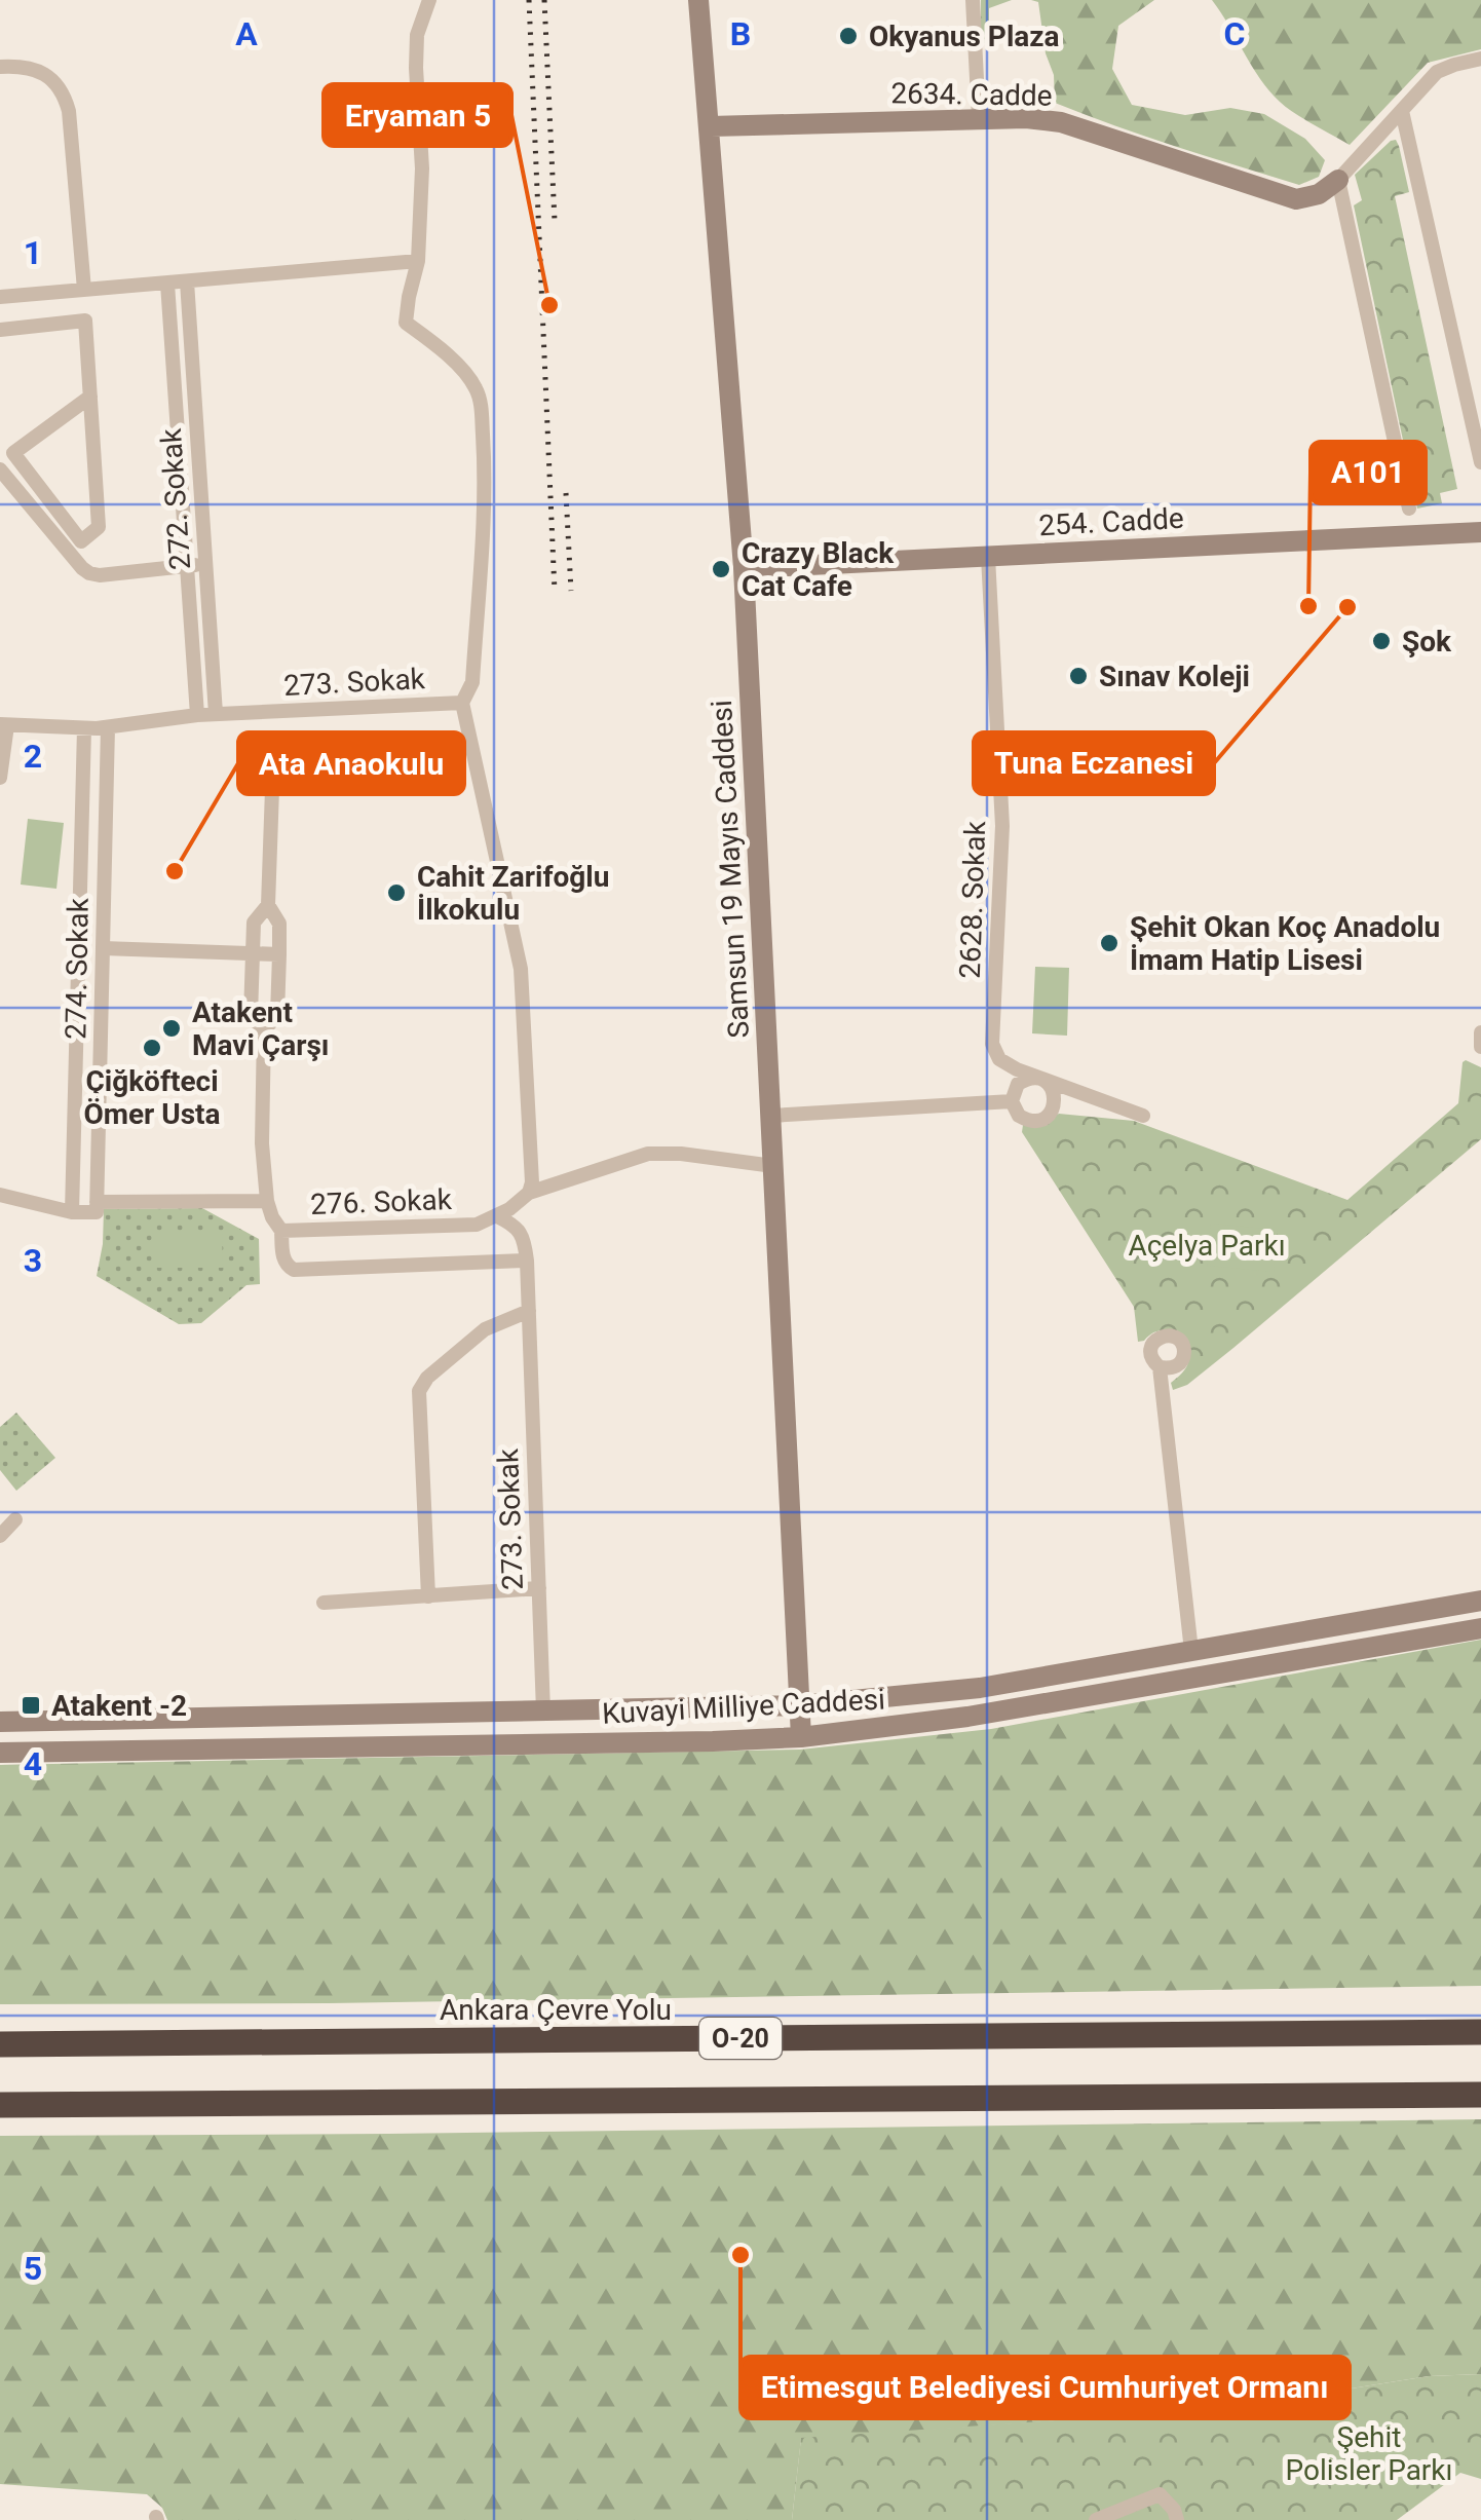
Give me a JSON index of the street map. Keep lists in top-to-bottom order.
{
  "streets": {
    "highway": ["Ankara Çevre Yolu", "O-20"],
    "street": [
      "2634. Cadde",
      "272. Sokak",
      "254. Cadde",
      "273. Sokak",
      "Samsun 19 Mayıs Caddesi",
      "2628. Sokak",
      "274. Sokak",
      "276. Sokak",
      "Kuvayi Milliye Caddesi"
    ]
  },
  "crossings": [
    ["2634. Cadde", "Samsun 19 Mayıs Caddesi"],
    ["272. Sokak", "273. Sokak"],
    ["254. Cadde", "Samsun 19 Mayıs Caddesi"],
    ["254. Cadde", "2628. Sokak"],
    ["273. Sokak", "274. Sokak"],
    ["273. Sokak", "276. Sokak"],
    ["273. Sokak", "Kuvayi Milliye Caddesi"],
    ["Samsun 19 Mayıs Caddesi", "276. Sokak"],
    ["Samsun 19 Mayıs Caddesi", "Kuvayi Milliye Caddesi"]
  ],
  "parks": ["Açelya Parkı", "Şehit Polisler Parkı"],
  "places": {
    "other": [
      "Okyanus Plaza",
      "Eryaman 5",
      "Crazy Black Cat Cafe",
      "A101",
      "Tuna Eczanesi",
      "Şok",
      "Sınav Koleji",
      "Ata Anaokulu",
      "Cahit Zarifoğlu İlkokulu",
      "Şehit Okan Koç Anadolu İmam Hatip Lisesi",
      "Atakent Mavi Çarşı",
      "Çiğköfteci Ömer Usta",
      "Etimesgut Belediyesi Cumhuriyet Ormanı"
    ],
    "transit": ["Atakent -2"]
  },
  "grid": {
    "columns": ["A", "B", "C"],
    "rows": [
      "1",
      "2",
      "3",
      "4",
      "5"
    ]
  }
}
